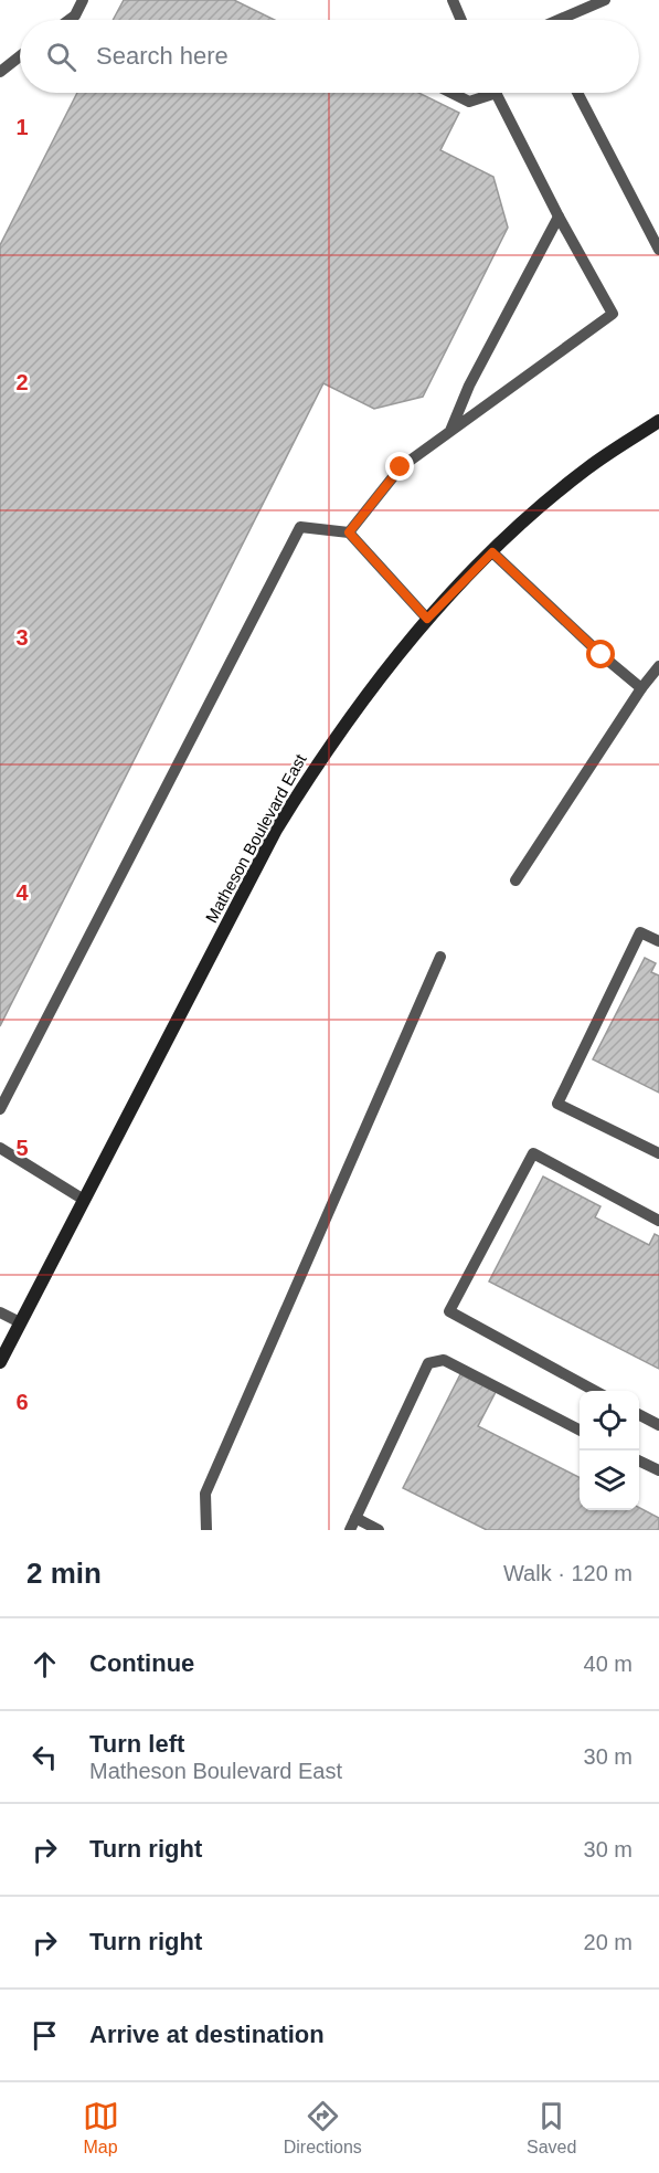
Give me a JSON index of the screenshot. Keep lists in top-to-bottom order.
{
  "streets": {
    "street": ["Matheson Boulevard East"]
  },
  "page": {
    "search": "Search here",
    "heading": ["2 min", "Walk · 120 m"],
    "list": [
      ["Continue", "40 m"],
      ["Turn left", "Matheson Boulevard East", "30 m"],
      ["Turn right", "30 m"],
      ["Turn right", "20 m"],
      "Arrive at destination"
    ],
    "nav": ["Map", "Directions", "Saved"]
  },
  "grid": {
    "rows": [
      "1",
      "2",
      "3",
      "4",
      "5",
      "6"
    ]
  }
}
